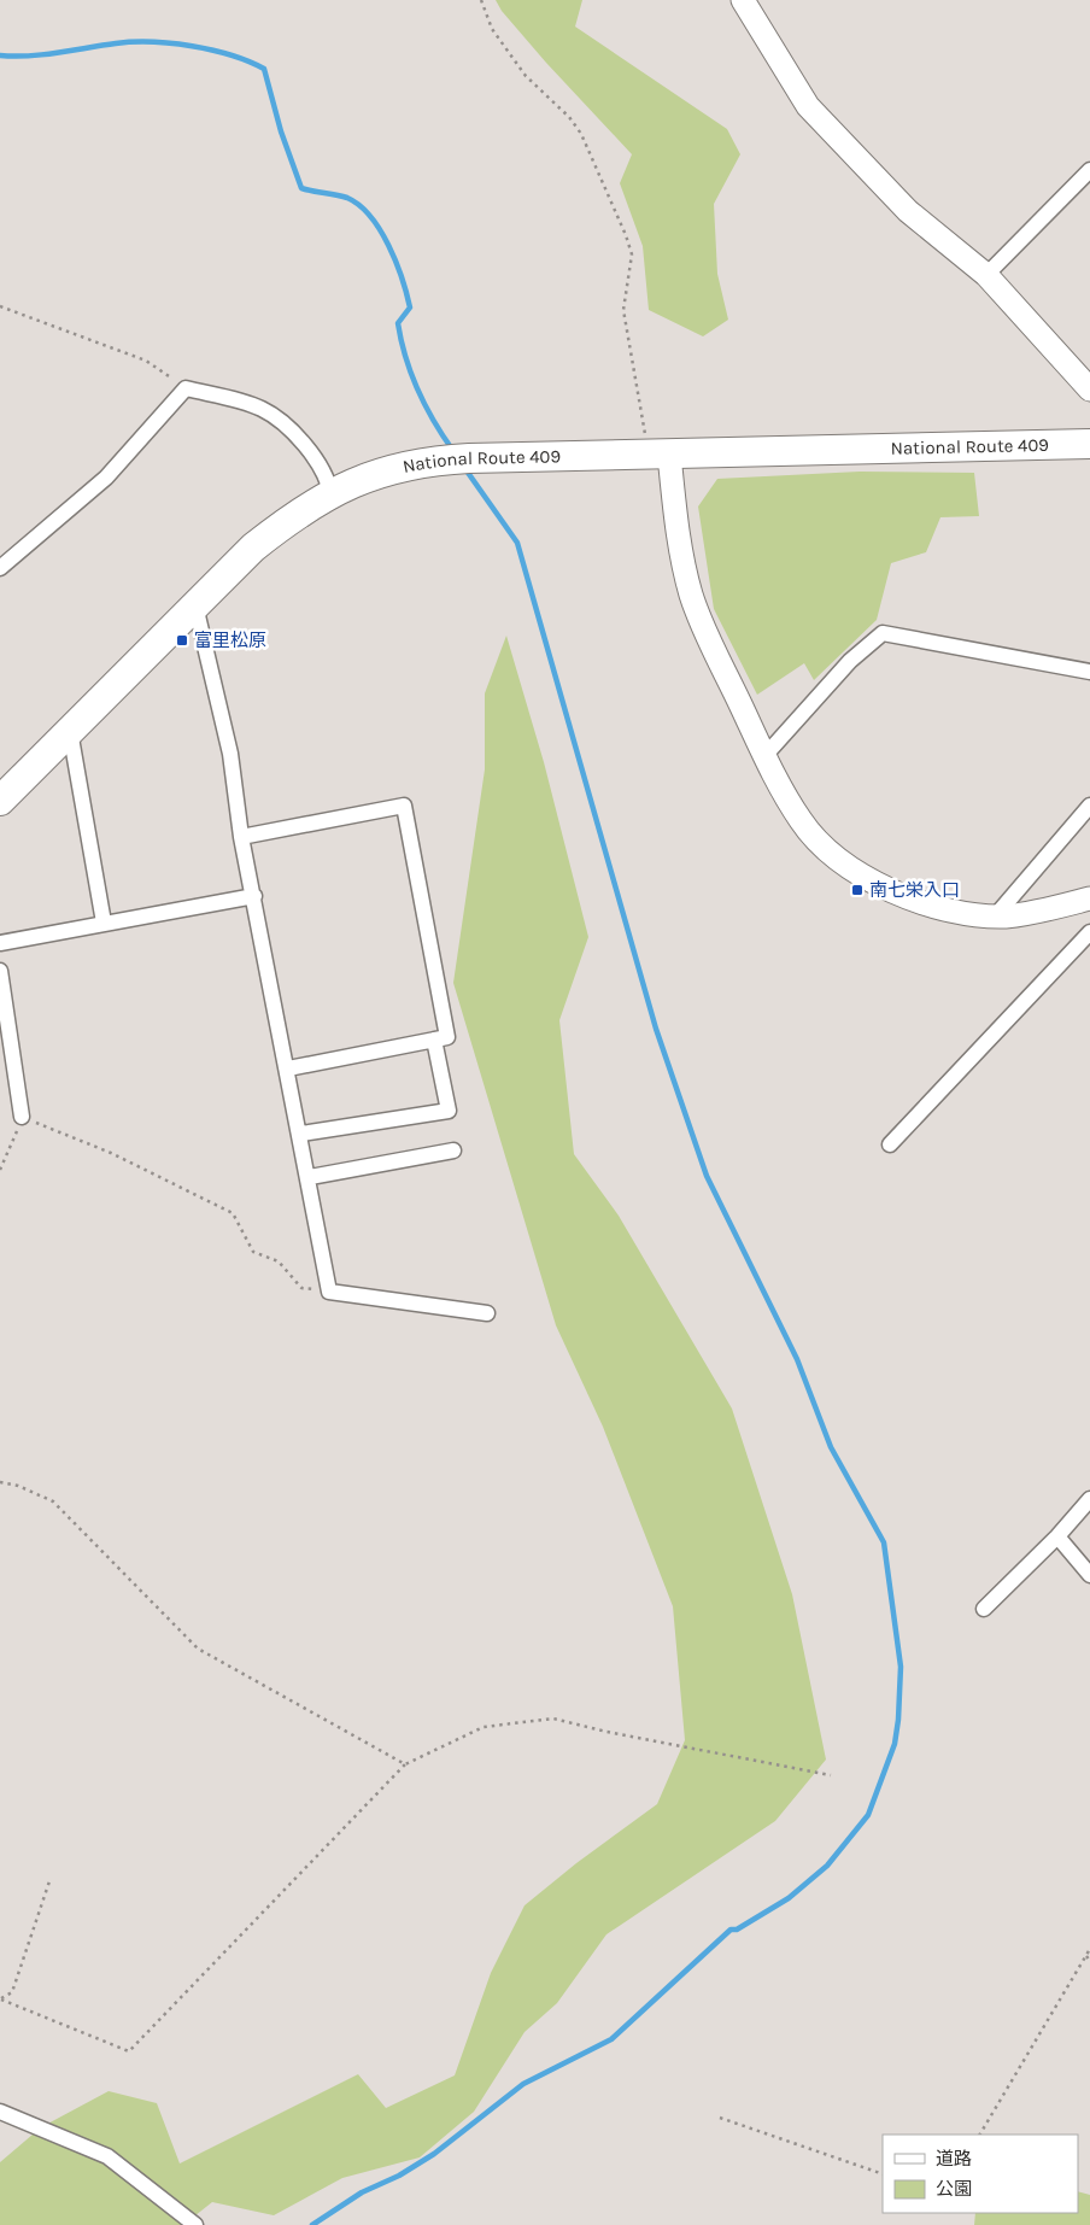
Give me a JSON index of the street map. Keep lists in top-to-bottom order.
{
  "streets": {
    "highway": ["National Route 409"]
  },
  "places": {
    "transit": ["富里松原", "南七栄入口"]
  },
  "legend": ["道路", "公園"]
}
